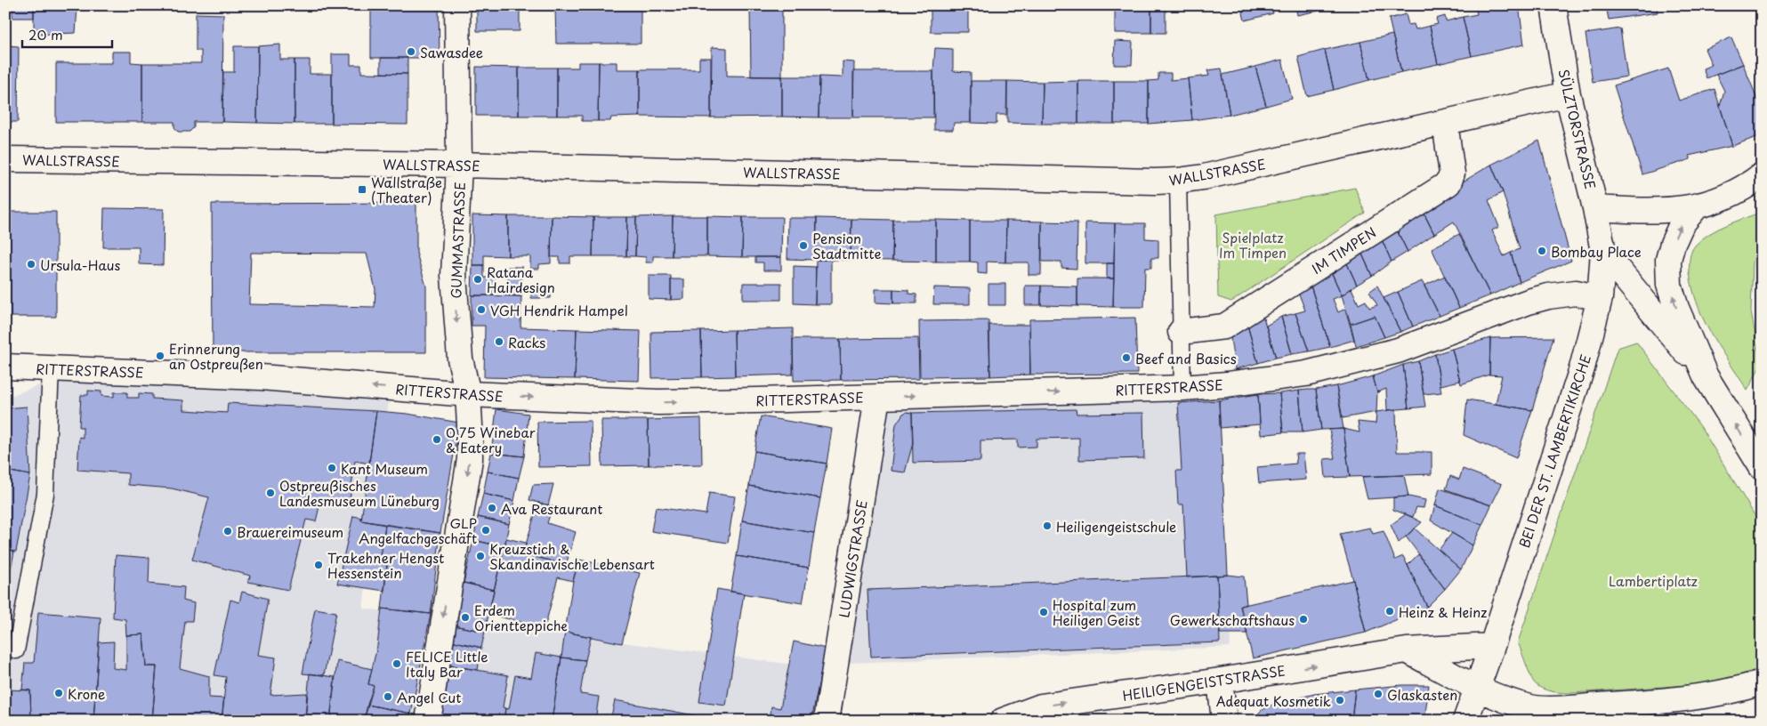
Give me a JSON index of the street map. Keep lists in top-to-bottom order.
{
  "streets": {
    "street": [
      "SÜLZTORSTRASSE",
      "WALLSTRASSE",
      "GUMMASTRASSE",
      "IM TIMPEN",
      "RITTERSTRASSE",
      "BEI DER ST. LAMBERTIKIRCHE",
      "LUDWIGSTRASSE",
      "HEILIGENGEISTSTRASSE"
    ]
  },
  "crossings": [
    ["SÜLZTORSTRASSE", "WALLSTRASSE"],
    ["SÜLZTORSTRASSE", "BEI DER ST. LAMBERTIKIRCHE"],
    ["WALLSTRASSE", "GUMMASTRASSE"],
    ["WALLSTRASSE", "IM TIMPEN"],
    ["GUMMASTRASSE", "RITTERSTRASSE"],
    ["RITTERSTRASSE", "BEI DER ST. LAMBERTIKIRCHE"],
    ["RITTERSTRASSE", "LUDWIGSTRASSE"],
    ["BEI DER ST. LAMBERTIKIRCHE", "HEILIGENGEISTSTRASSE"]
  ],
  "one_way": ["GUMMASTRASSE", "HEILIGENGEISTSTRASSE"],
  "parks": ["Spielplatz Im Timpen", "Lambertiplatz"],
  "places": {
    "other": [
      "Sawasdee",
      "Pension Stadtmitte",
      "Bombay Place",
      "Ursula-Haus",
      "Ratana Hairdesign",
      "VGH Hendrik Hampel",
      "Racks",
      "Erinnerung an Ostpreußen",
      "Beef and Basics",
      "0,75 Winebar & Eatery",
      "Kant Museum",
      "Ostpreußisches Landesmuseum Lüneburg",
      "Ava Restaurant",
      "Heiligengeistschule",
      "GLP Angelfachgeschäft",
      "Brauereimuseum",
      "Kreuzstich & Skandinavische Lebensart",
      "Trakehner Hengst Hessenstein",
      "Heinz & Heinz",
      "Hospital zum Heiligen Geist",
      "Erdem Orientteppiche",
      "Gewerkschaftshaus",
      "FELICE Little Italy Bar",
      "Krone",
      "Glaskasten",
      "Angel Cut",
      "Adequat Kosmetik"
    ],
    "transit": ["Wallstraße (Theater)"]
  },
  "scale_bar": "20 m"
}
